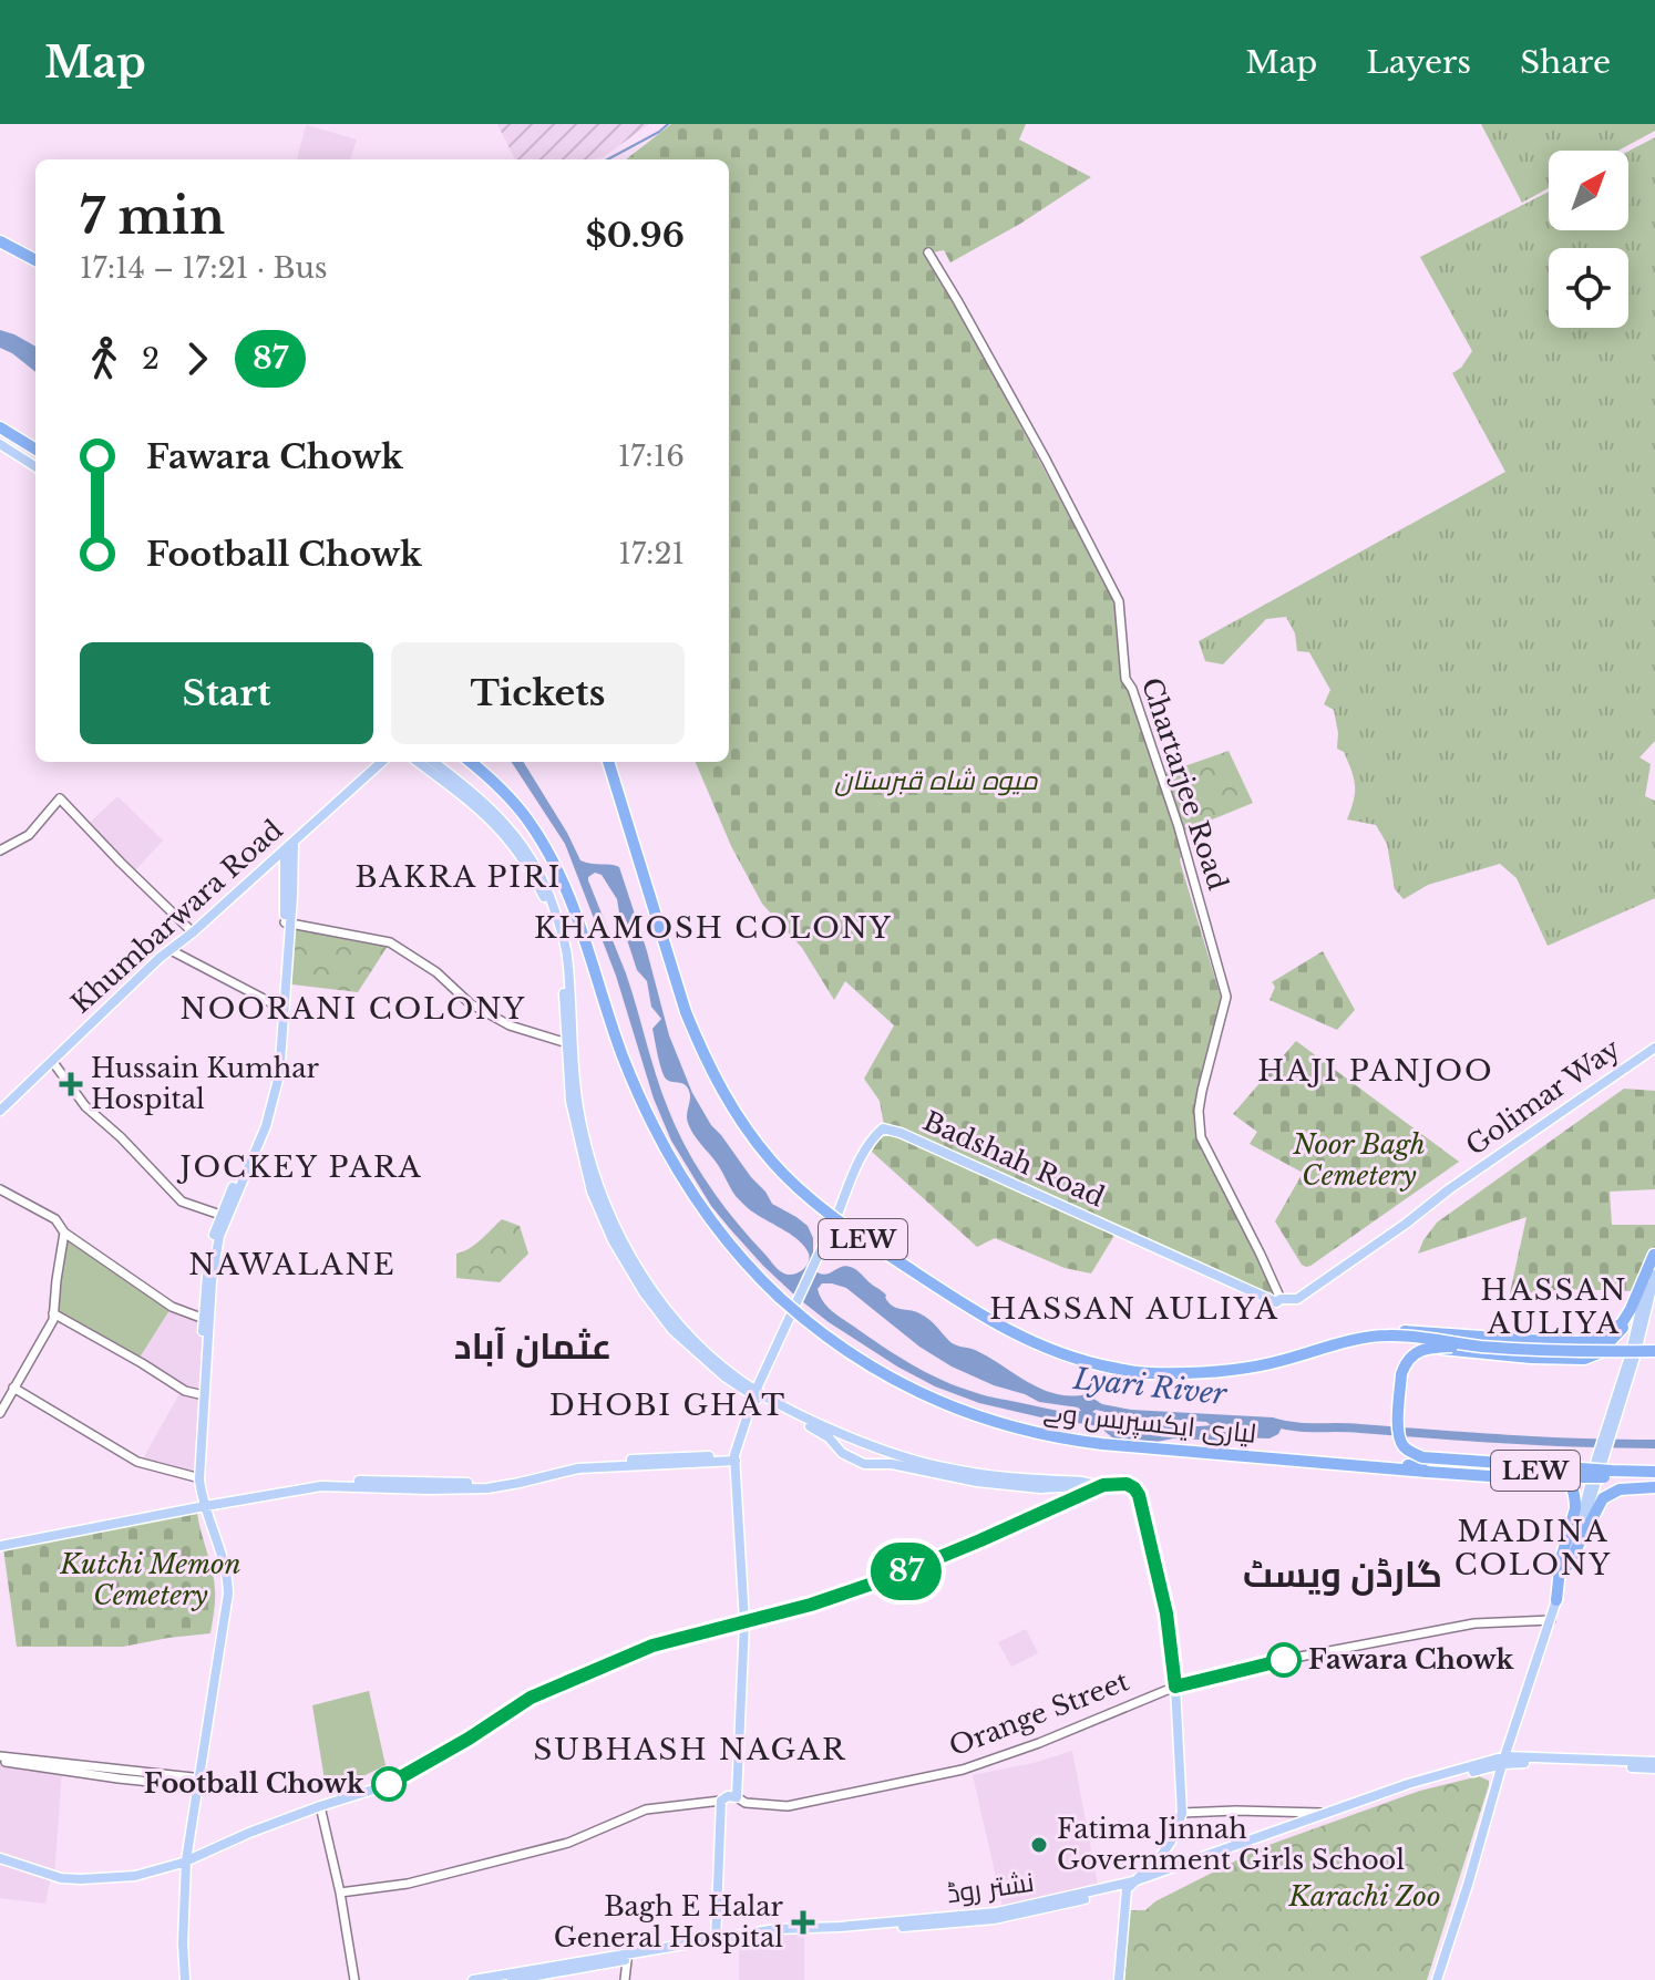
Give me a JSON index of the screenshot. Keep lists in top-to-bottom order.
{
  "streets": {
    "highway": ["LEW", "لیاری ایکسپریس وے"],
    "main road": [
      "Khumbarwara Road",
      "Golimar Way",
      "Badshah Road",
      "Orange Street",
      "نشتر روڈ"
    ],
    "street": ["Chartarjee Road"]
  },
  "crossings": [
    ["Chartarjee Road", "Golimar Way"],
    ["Chartarjee Road", "Badshah Road"],
    ["Golimar Way", "Badshah Road"],
    ["Badshah Road", "Orange Street"],
    ["LEW", "لیاری ایکسپریس وے"]
  ],
  "districts": [
    "BAKRA PIRI",
    "KHAMOSH COLONY",
    "NOORANI COLONY",
    "HAJI PANJOO",
    "JOCKEY PARA",
    "NAWALANE",
    "HASSAN AULIYA",
    "HASSAN AULIYA",
    "عثمان آباد",
    "DHOBI GHAT",
    "MADINA COLONY",
    "گارڈن ویسٹ",
    "SUBHASH NAGAR"
  ],
  "water": ["Lyari River"],
  "parks": [
    "میوہ شاہ قبرستان",
    "Noor Bagh Cemetery",
    "Kutchi Memon Cemetery",
    "Karachi Zoo"
  ],
  "places": {
    "health": ["Hussain Kumhar Hospital", "Bagh E Halar General Hospital"],
    "other": ["Fawara Chowk", "Football Chowk", "Fatima Jinnah Government Girls School"]
  },
  "lines": ["bus line 87"],
  "north": "top right",
  "page": {
    "header": "Map",
    "nav": ["Map", "Layers", "Share"],
    "on_map": "87",
    "heading": ["7 min", "17:14 – 17:21 · Bus", "$0.96"],
    "legs": ["2", "87"],
    "list": [
      {
        "name": "Fawara Chowk",
        "value": "17:16"
      },
      {
        "name": "Football Chowk",
        "value": "17:21"
      }
    ],
    "buttons": ["Start", "Tickets"]
  }
}
